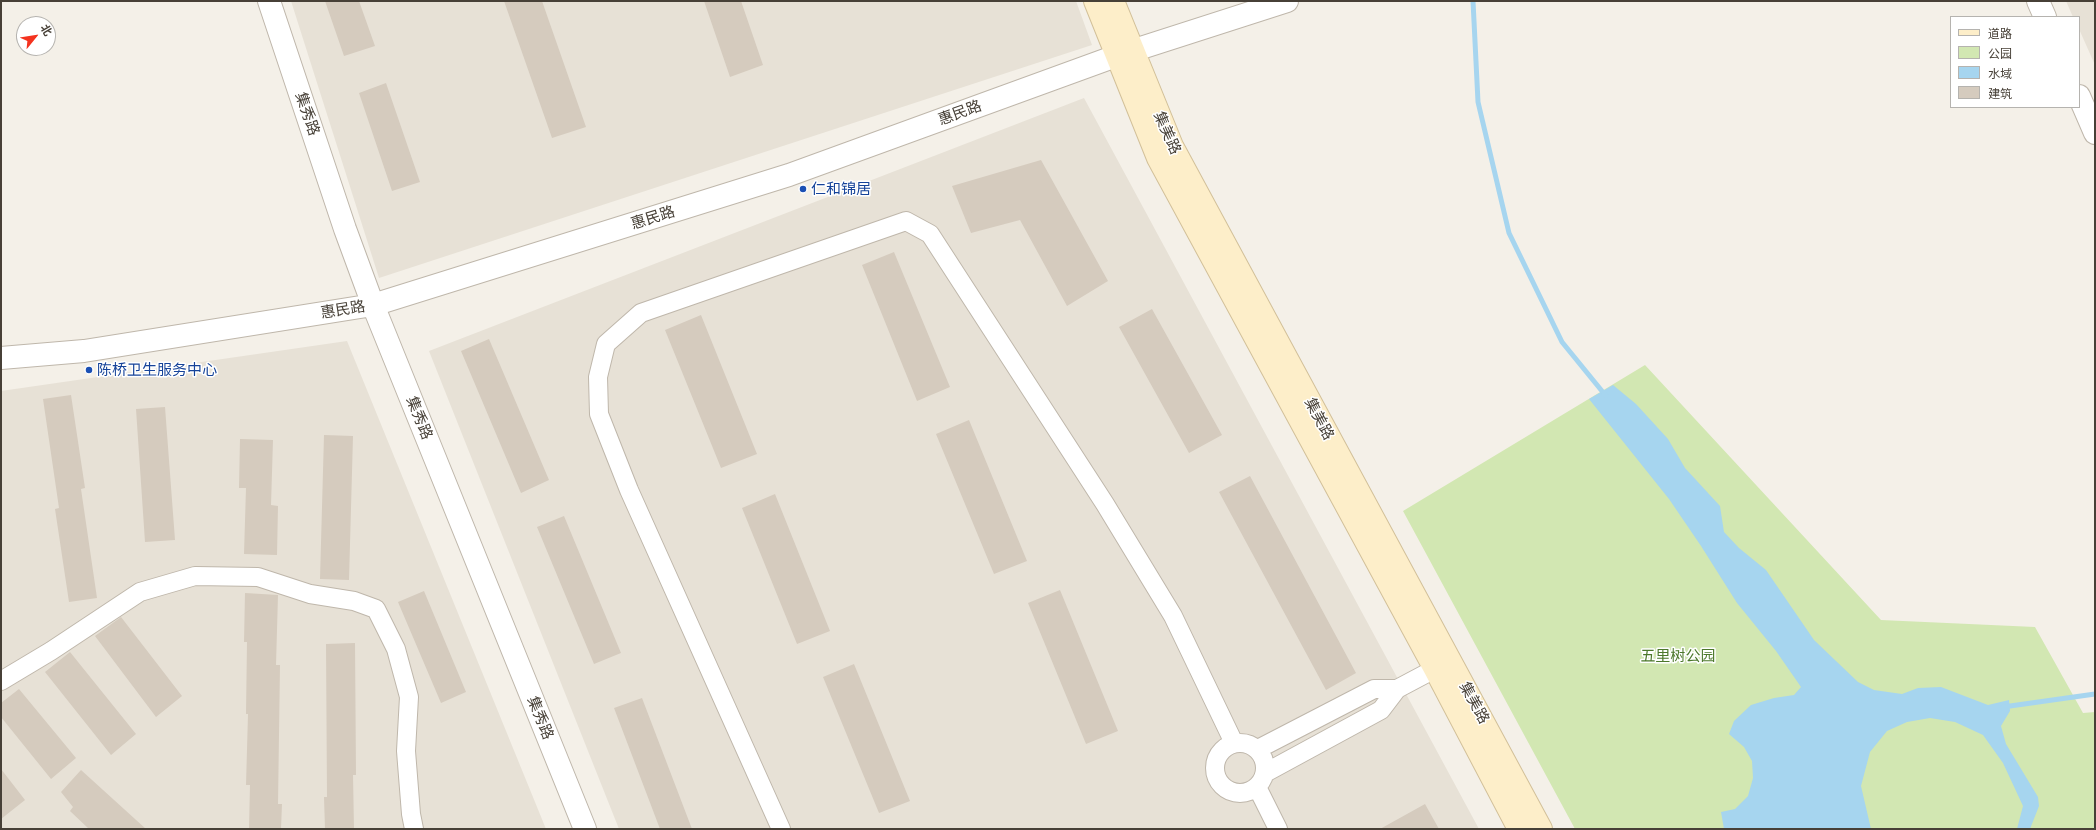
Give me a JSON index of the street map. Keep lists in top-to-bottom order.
{
  "streets": {
    "main road": ["集美路"],
    "street": ["惠民路", "集秀路"]
  },
  "crossings": [
    ["惠民路", "集秀路"],
    ["惠民路", "集美路"]
  ],
  "parks": ["五里树公园"],
  "places": ["仁和锦居", "陈桥卫生服务中心"],
  "legend": [
    "道路",
    "公园",
    "水域",
    "建筑"
  ],
  "north": "top right"
}
